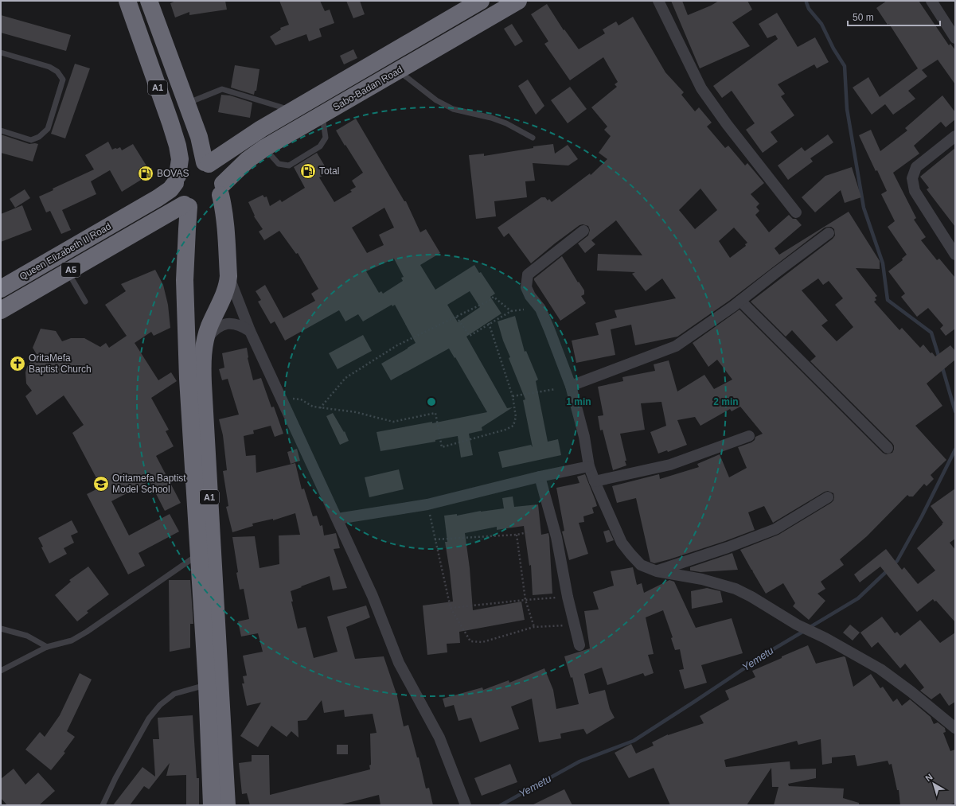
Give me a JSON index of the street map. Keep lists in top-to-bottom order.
{
  "streets": {
    "highway": [
      "A1",
      "Sabo-Badan Road",
      "Queen Elizabeth II Road",
      "A5"
    ]
  },
  "crossings": [
    ["A1", "Sabo-Badan Road"],
    ["A1", "Queen Elizabeth II Road"],
    ["Sabo-Badan Road", "Queen Elizabeth II Road"]
  ],
  "water": ["Yemetu"],
  "places": {
    "fuel station": ["Total", "BOVAS"],
    "church": ["OritaMefa Baptist Church"],
    "school or university": ["Oritamefa Baptist Model School"]
  },
  "scale_bar": "50 m",
  "north": "top left",
  "rings": ["1 min", "2 min"]
}
